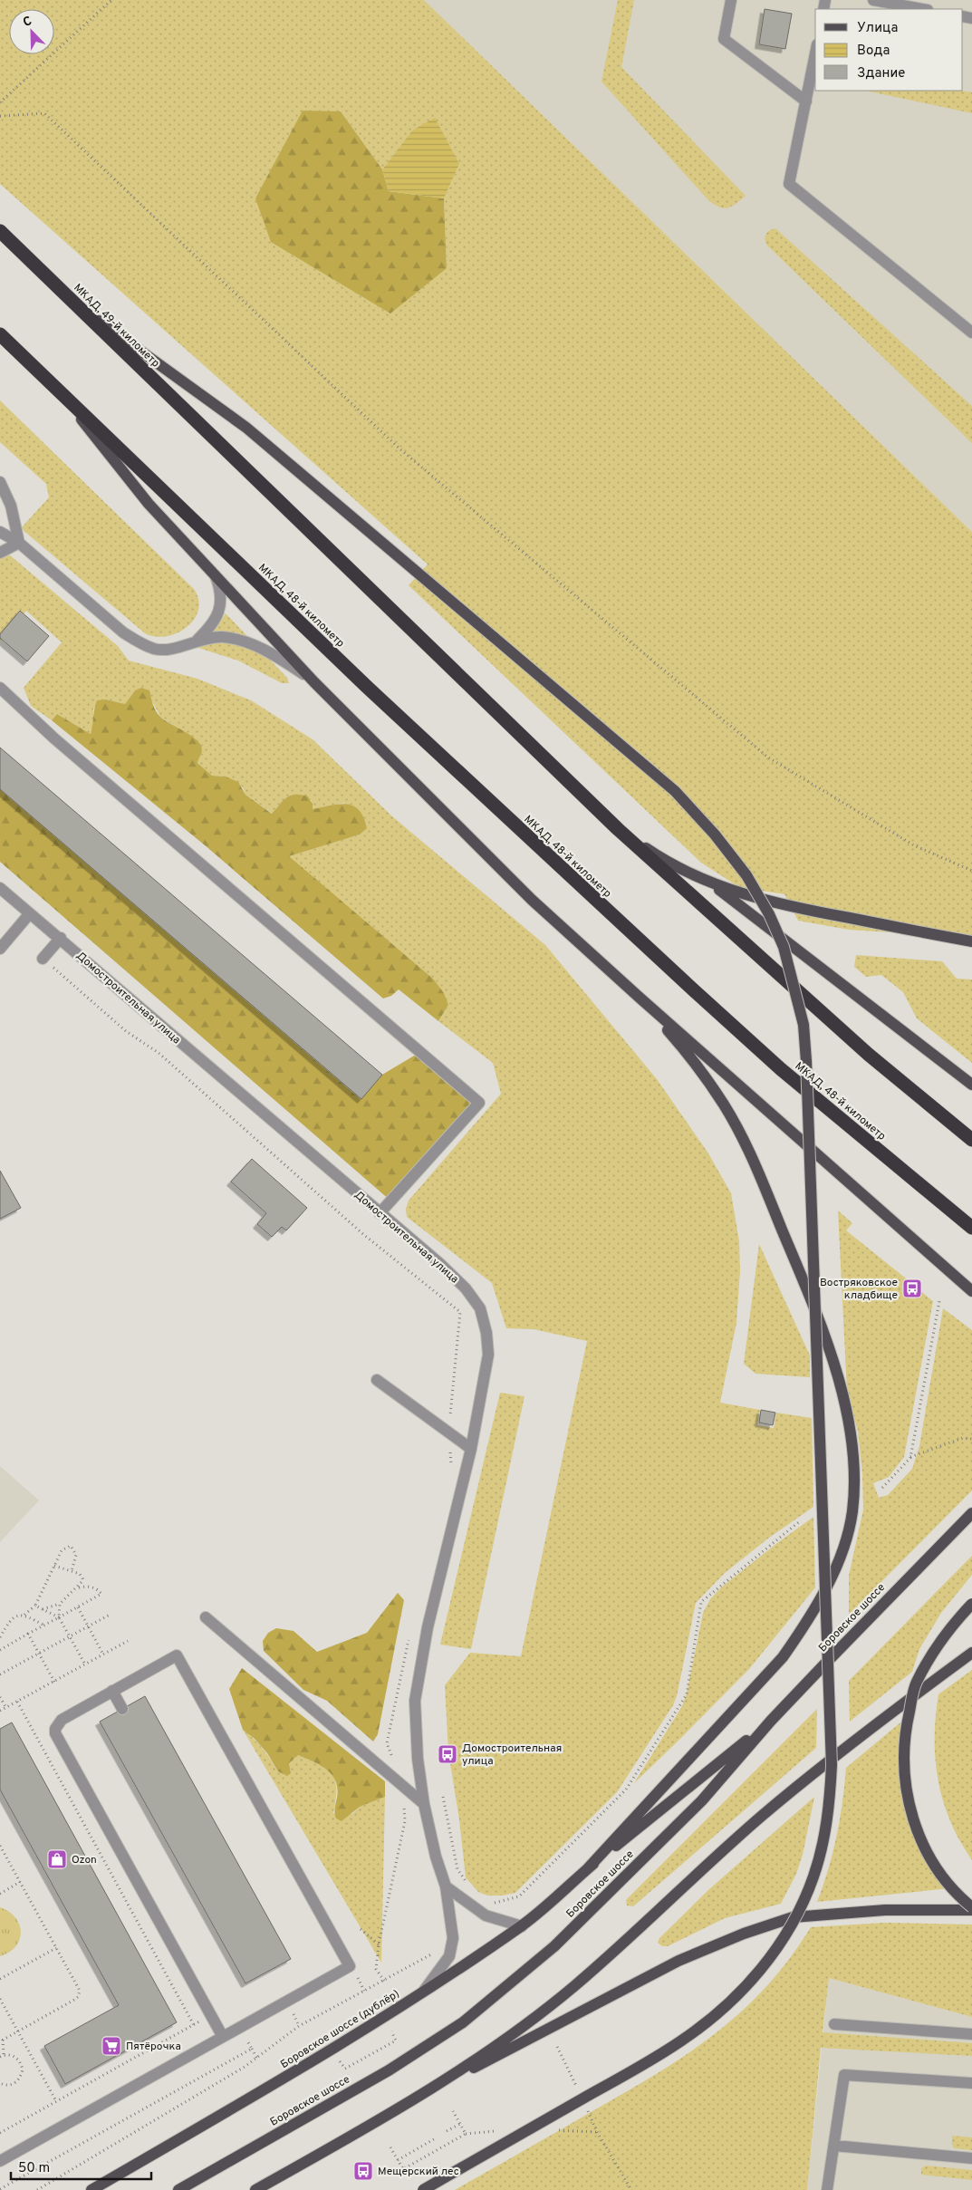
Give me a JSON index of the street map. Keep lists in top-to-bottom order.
{
  "streets": {
    "highway": ["МКАД, 49-й километр", "МКАД, 48-й километр"],
    "main road": ["Боровское шоссе", "Боровское шоссе (дублёр)"],
    "street": ["Домостроительная улица"]
  },
  "crossings": [
    ["Домостроительная улица", "Боровское шоссе (дублёр)"]
  ],
  "places": {
    "bus stop": ["Востряковское кладбище", "Домостроительная улица", "Мещерский лес"],
    "shop": ["Ozon"],
    "supermarket": ["Пятёрочка"]
  },
  "legend": ["Улица", "Вода", "Здание"],
  "scale_bar": "50 m",
  "north": "top left"
}
